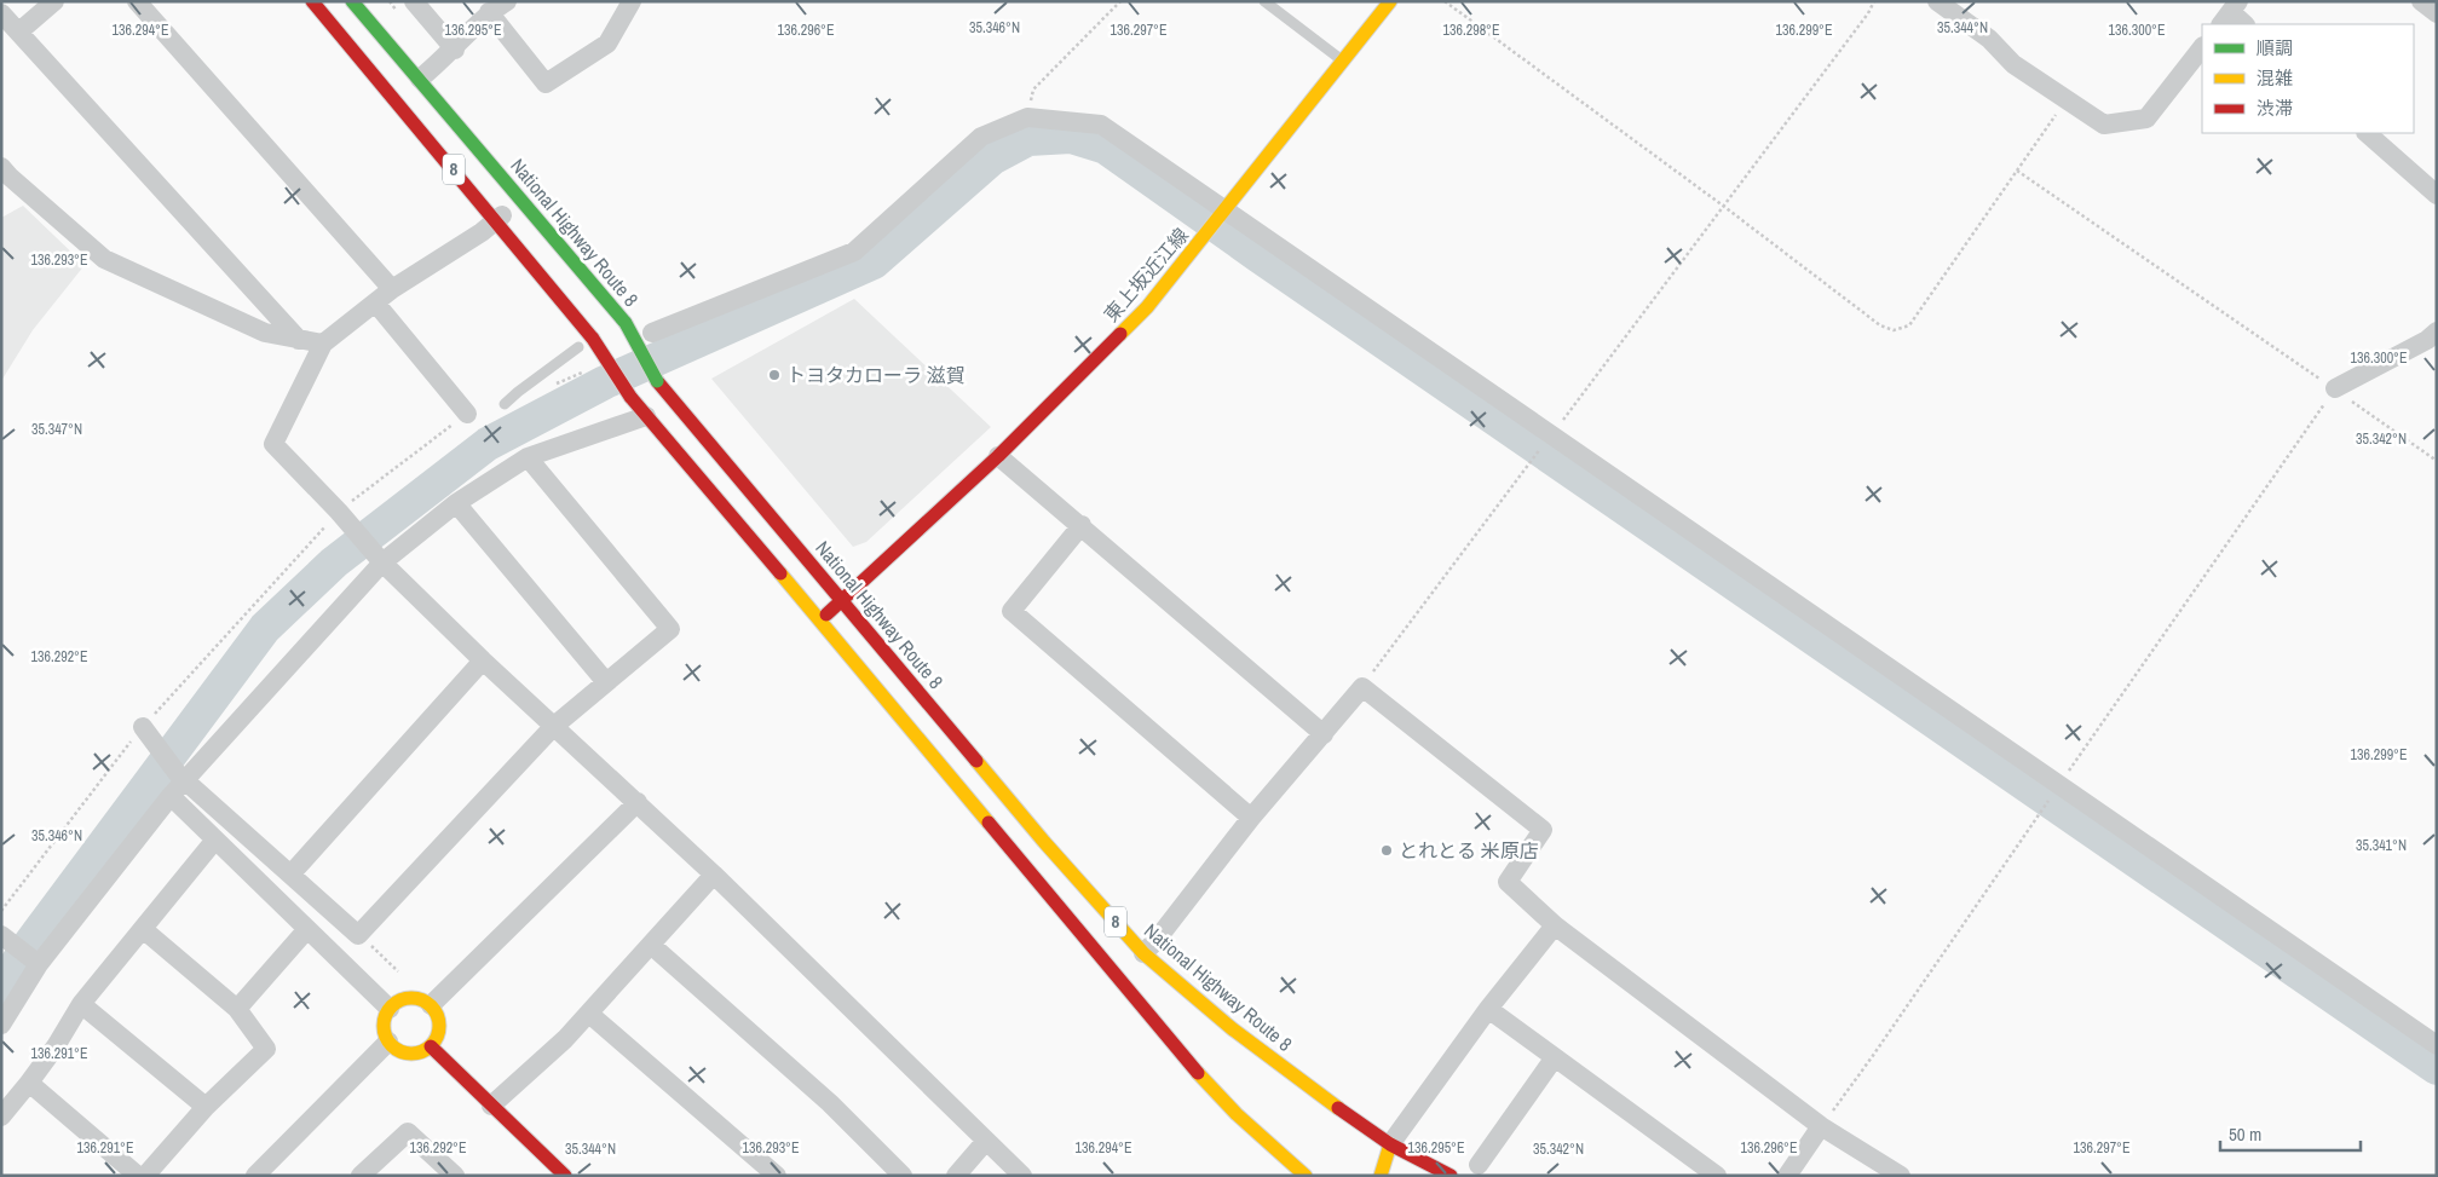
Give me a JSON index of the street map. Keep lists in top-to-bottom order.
{
  "streets": {
    "main road": ["8", "National Highway Route 8", "東上坂近江線"]
  },
  "crossings": [
    ["8", "東上坂近江線"],
    ["National Highway Route 8", "東上坂近江線"]
  ],
  "places": ["トヨタカローラ 滋賀", "とれとる 米原店"],
  "legend": ["順調", "混雑", "渋滞"],
  "scale_bar": "50 m",
  "coordinates": [
    "35.346°N",
    "35.344°N",
    "136.294°E",
    "136.296°E",
    "136.297°E",
    "136.298°E",
    "136.299°E",
    "136.295°E",
    "136.300°E",
    "136.293°E",
    "35.347°N",
    "35.342°N",
    "136.292°E",
    "35.341°N",
    "136.291°E"
  ]
}
